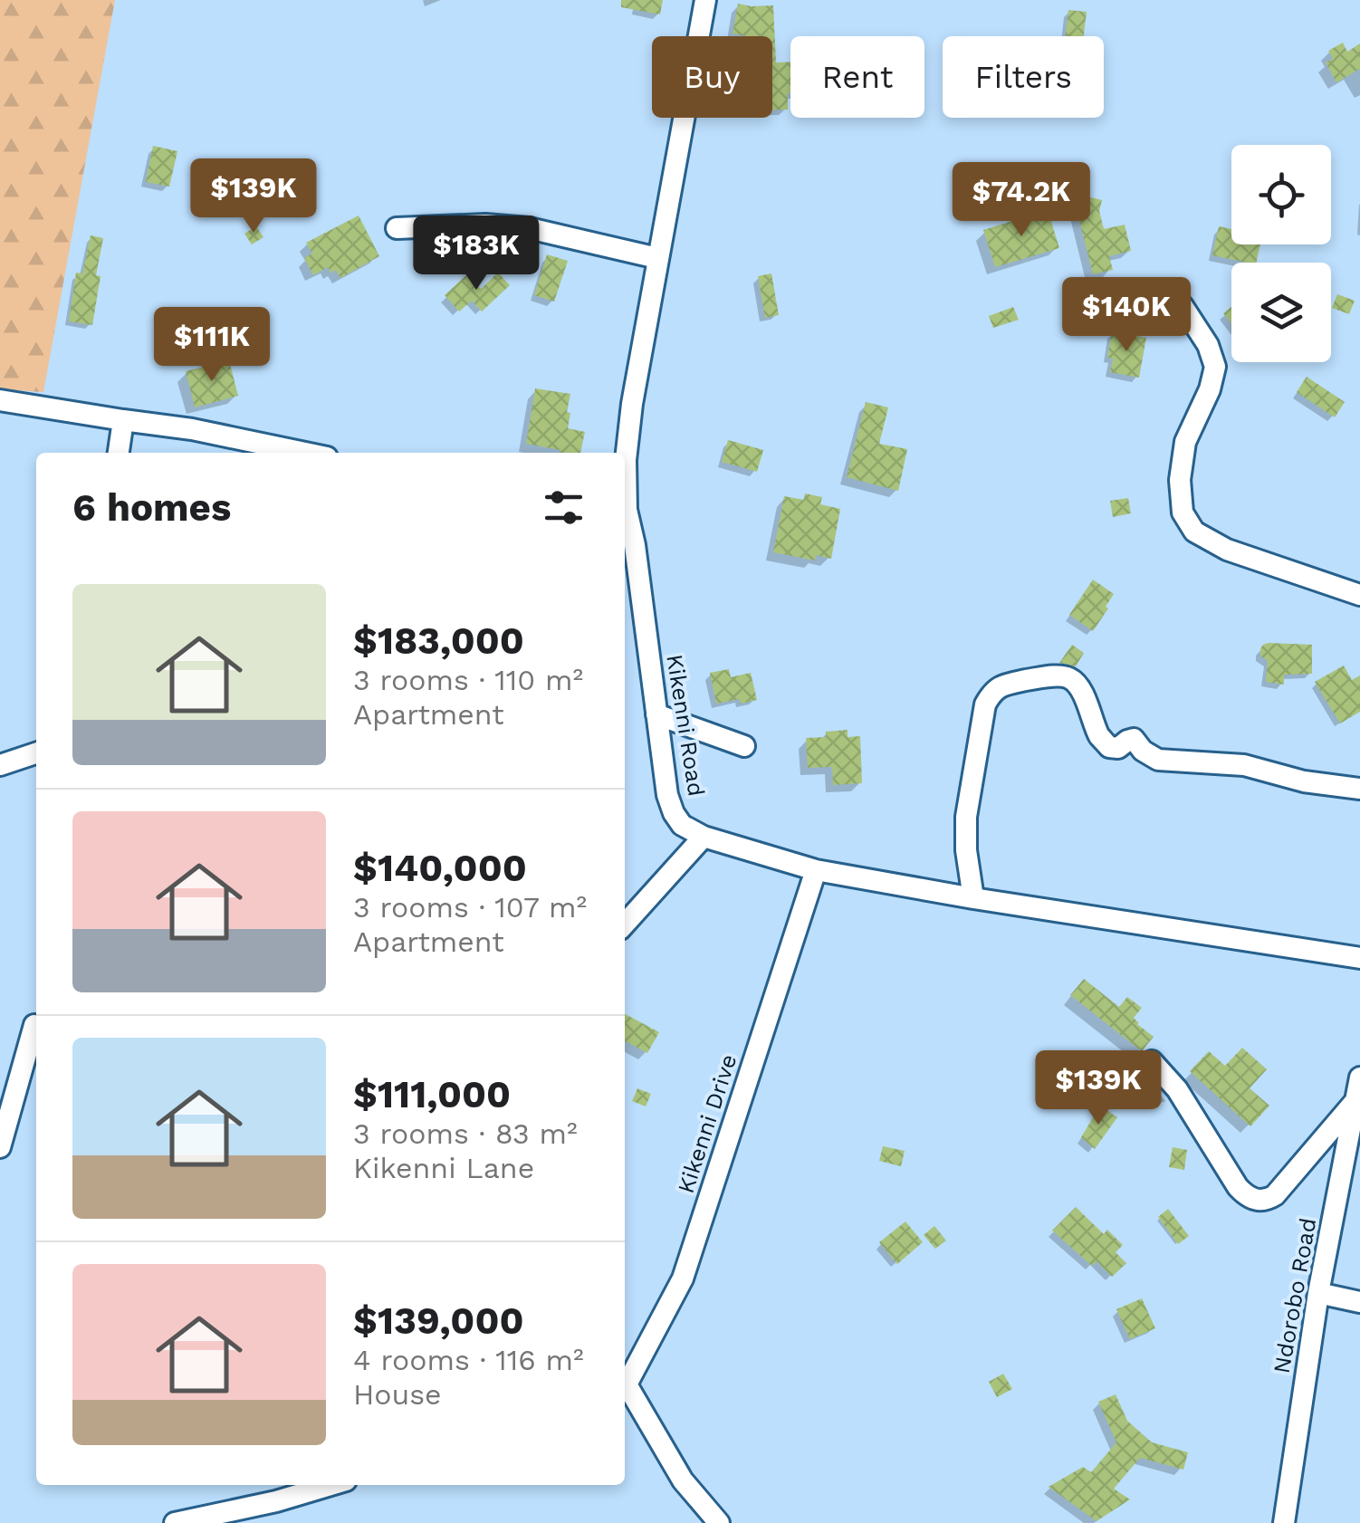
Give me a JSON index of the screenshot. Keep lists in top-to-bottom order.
{
  "streets": {
    "street": ["Kikenni Road", "Kikenni Drive", "Ndorobo Road"]
  },
  "crossings": [
    ["Kikenni Road", "Kikenni Drive"]
  ],
  "page": {
    "chip": ["Buy", "Rent", "Filters"],
    "price": [
      "$139K",
      "$74.2K",
      "$183K",
      "$140K",
      "$111K",
      "$139K"
    ],
    "heading": "6 homes",
    "list": [
      {
        "name": "$183,000",
        "note": "3 rooms · 110 m² · Apartment"
      },
      {
        "name": "$140,000",
        "note": "3 rooms · 107 m² · Apartment"
      },
      {
        "name": "$111,000",
        "note": "3 rooms · 83 m² · Kikenni Lane"
      },
      {
        "name": "$139,000",
        "note": "4 rooms · 116 m² · House"
      }
    ]
  }
}
